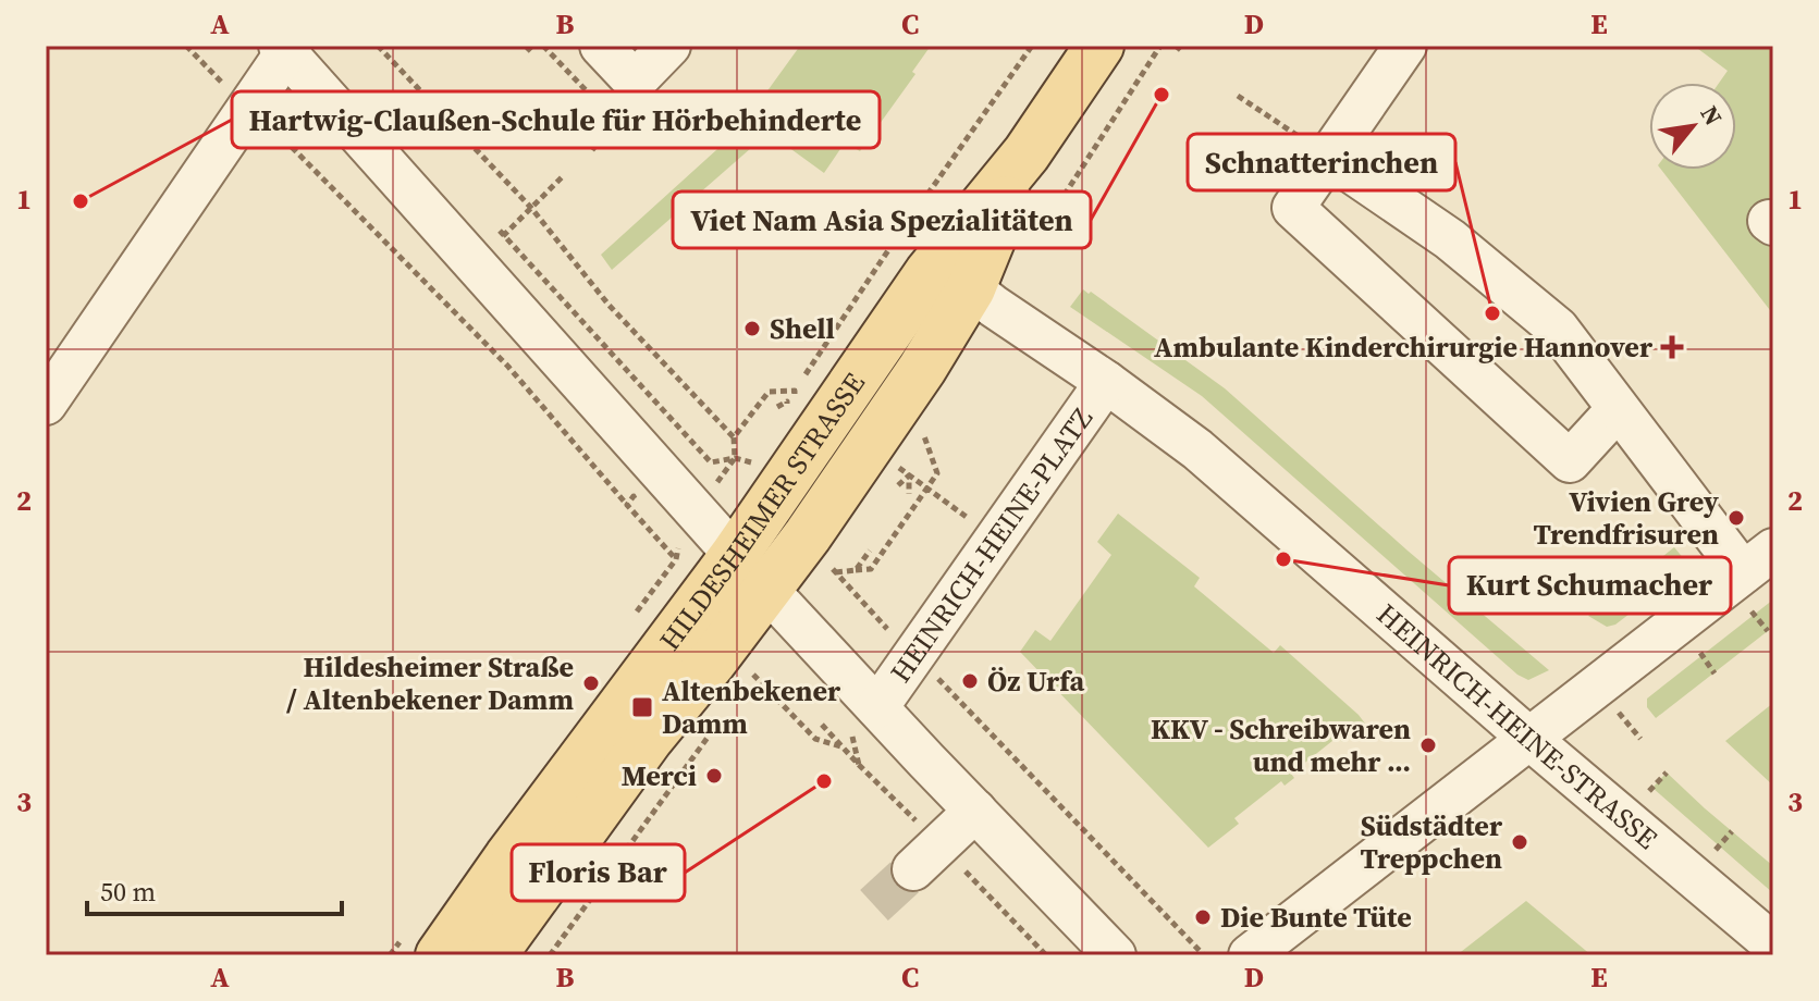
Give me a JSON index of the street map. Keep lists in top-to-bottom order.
{
  "streets": {
    "main road": ["HILDESHEIMER STRASSE"],
    "street": ["HEINRICH-HEINE-PLATZ", "HEINRICH-HEINE-STRASSE"]
  },
  "crossings": [
    ["HILDESHEIMER STRASSE", "HEINRICH-HEINE-STRASSE"],
    ["HEINRICH-HEINE-PLATZ", "HEINRICH-HEINE-STRASSE"]
  ],
  "places": {
    "other": [
      "Viet Nam Asia Spezialitäten",
      "Hartwig-Claußen-Schule für Hörbehinderte",
      "Schnatterinchen",
      "Shell",
      "Vivien Grey Trendfrisuren",
      "Kurt Schumacher",
      "Öz Urfa",
      "Hildesheimer Straße / Altenbekener Damm",
      "KKV - Schreibwaren und mehr ...",
      "Merci",
      "Floris Bar",
      "Südstädter Treppchen",
      "Die Bunte Tüte"
    ],
    "health": ["Ambulante Kinderchirurgie Hannover"],
    "transit": ["Altenbekener Damm"]
  },
  "scale_bar": "50 m",
  "north": "top right",
  "grid": {
    "columns": [
      "A",
      "B",
      "C",
      "D",
      "E"
    ],
    "rows": ["1", "2", "3"]
  }
}
